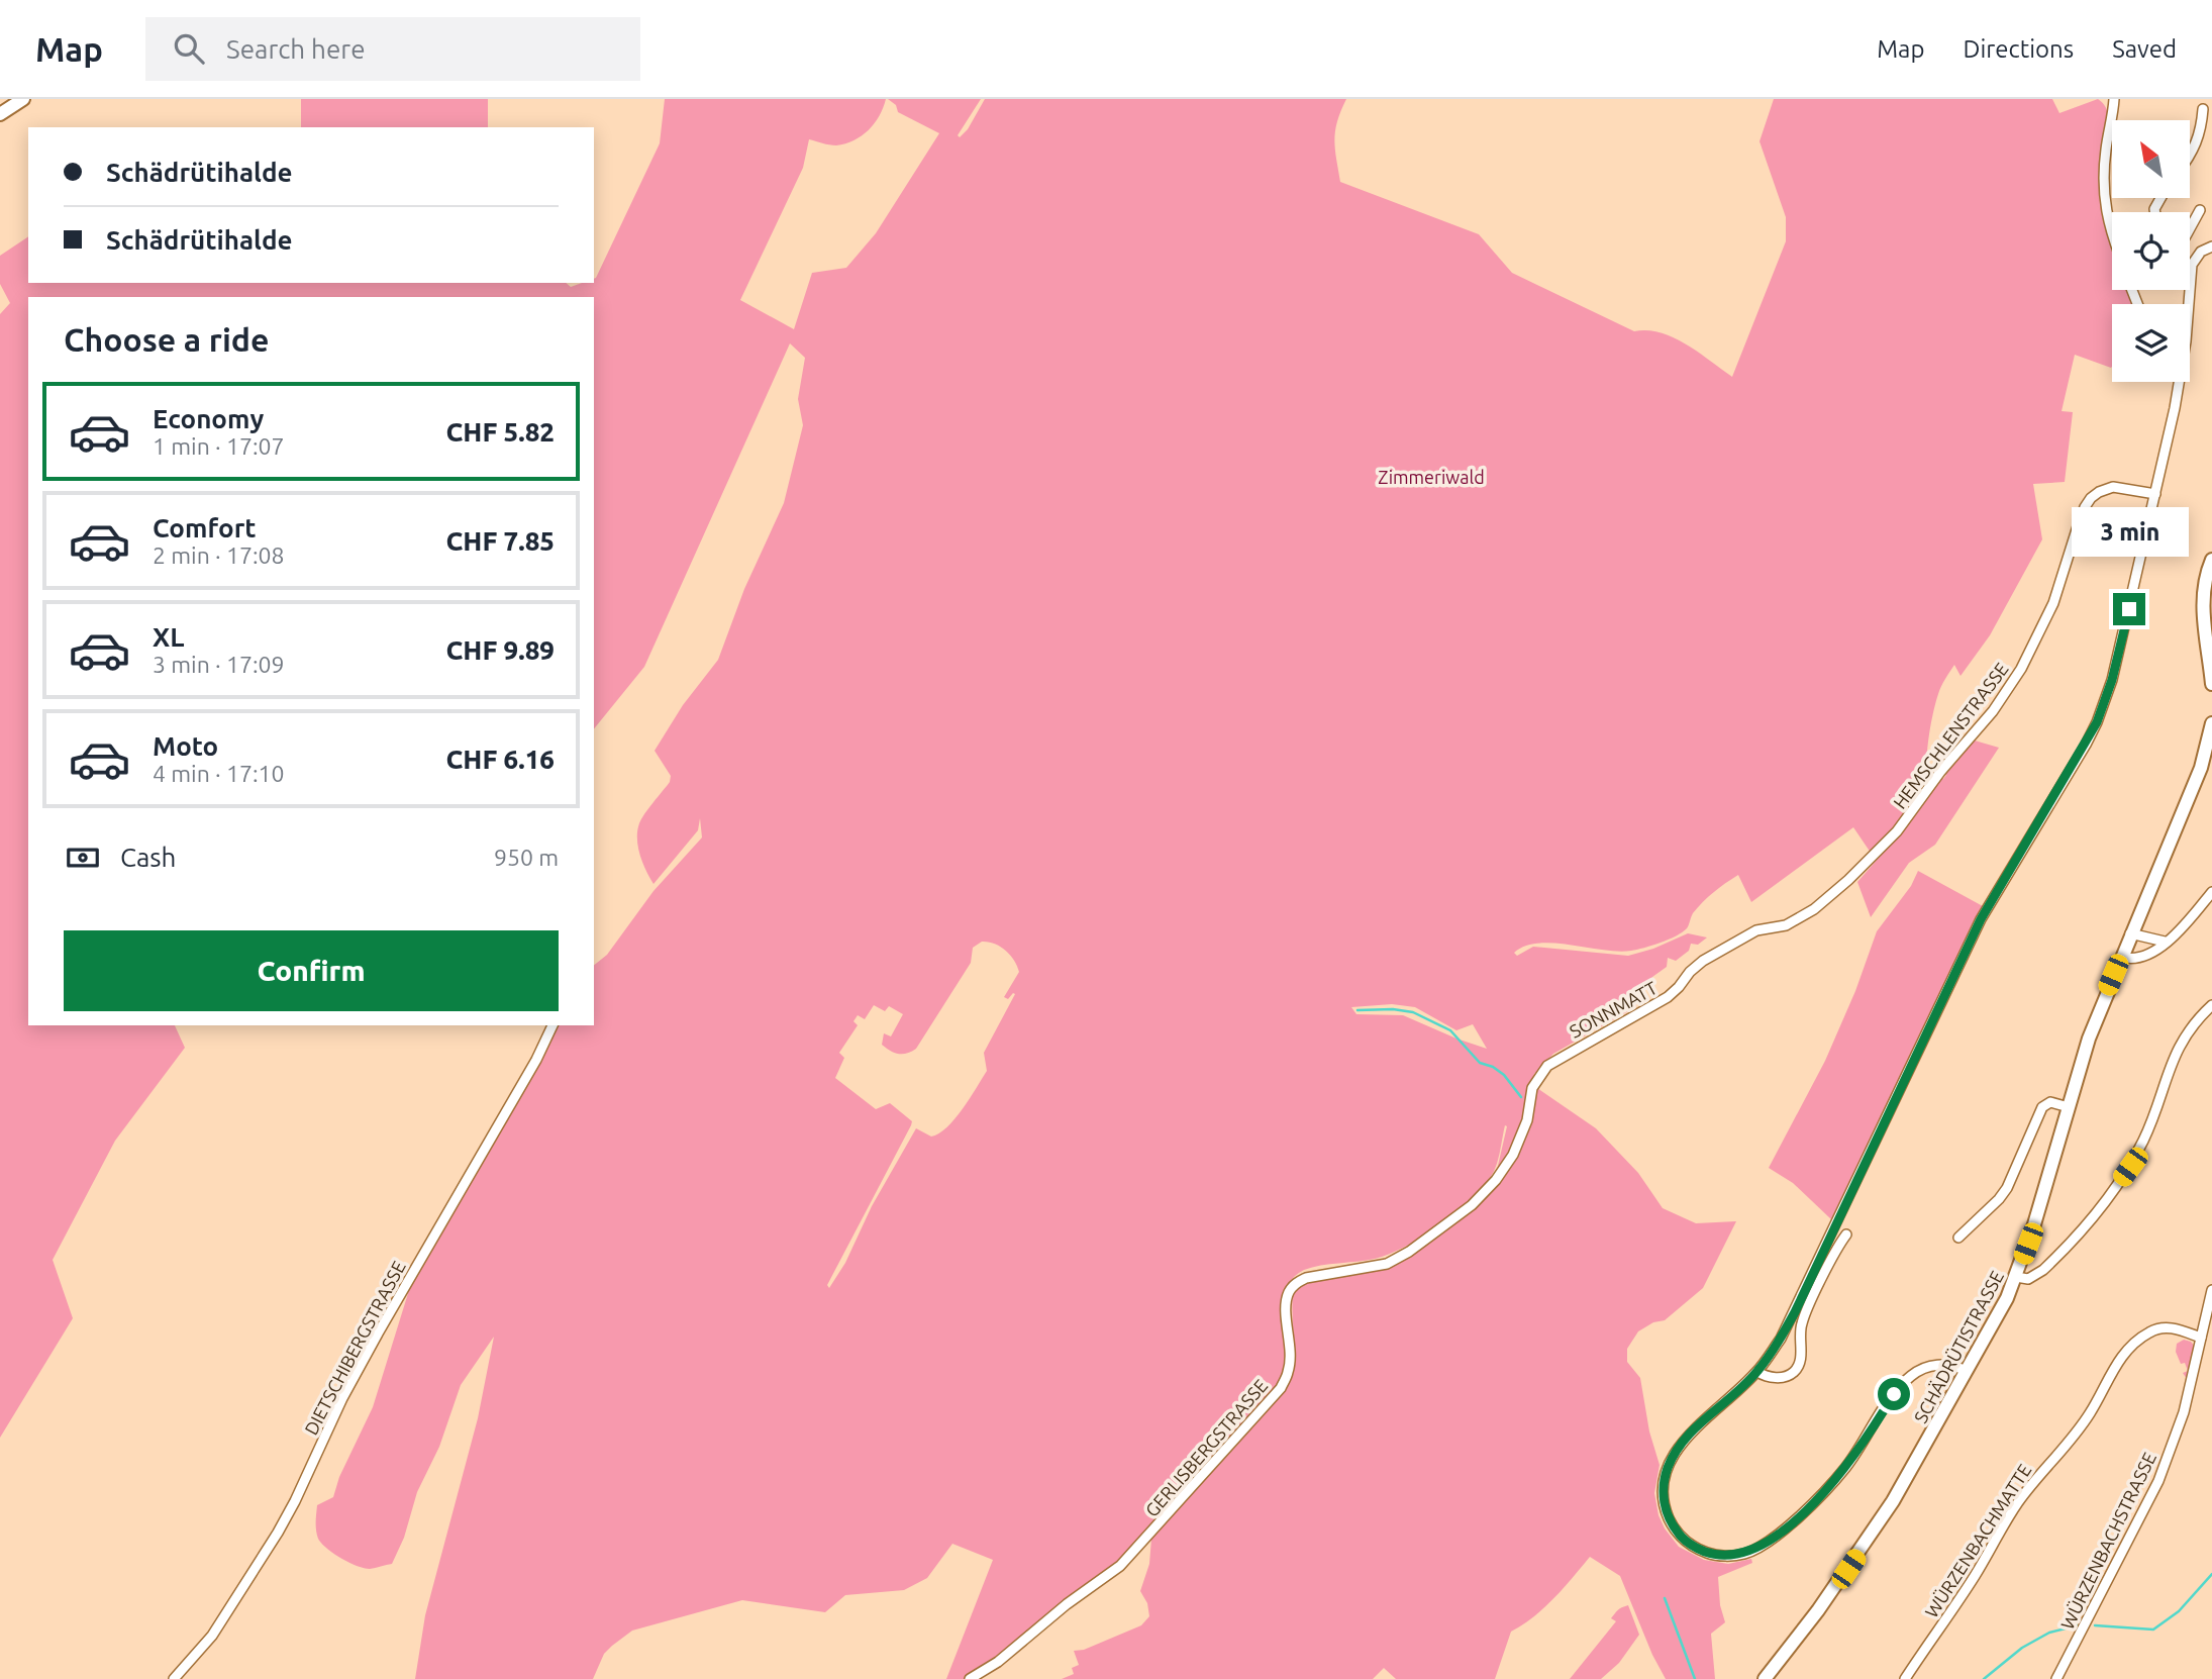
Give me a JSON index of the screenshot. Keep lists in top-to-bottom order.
{
  "streets": {
    "main road": ["SCHÄDRÜTISTRASSE"],
    "street": [
      "HEMSCHLENSTRASSE",
      "SONNMATT",
      "DIETSCHIBERGSTRASSE",
      "GERLISBERGSTRASSE",
      "WÜRZENBACHMATTE",
      "WÜRZENBACHSTRASSE"
    ]
  },
  "crossings": [
    ["HEMSCHLENSTRASSE", "SONNMATT"],
    ["SONNMATT", "GERLISBERGSTRASSE"],
    ["WÜRZENBACHMATTE", "WÜRZENBACHSTRASSE"]
  ],
  "parks": ["Zimmeriwald"],
  "north": "top left",
  "page": {
    "header": "Map",
    "search": "Search here",
    "nav": ["Map", "Directions", "Saved"],
    "banner": ["Schädrütihalde", "Schädrütihalde"],
    "heading": "Choose a ride",
    "list": [
      {
        "name": "Economy",
        "note": "1 min · 17:07",
        "value": "CHF 5.82"
      },
      {
        "name": "Comfort",
        "note": "2 min · 17:08",
        "value": "CHF 7.85"
      },
      {
        "name": "XL",
        "note": "3 min · 17:09",
        "value": "CHF 9.89"
      },
      {
        "name": "Moto",
        "note": "4 min · 17:10",
        "value": "CHF 6.16"
      }
    ],
    "bubble": "3 min",
    "pay": ["Cash", "950 m"],
    "buttons": "Confirm"
  }
}
